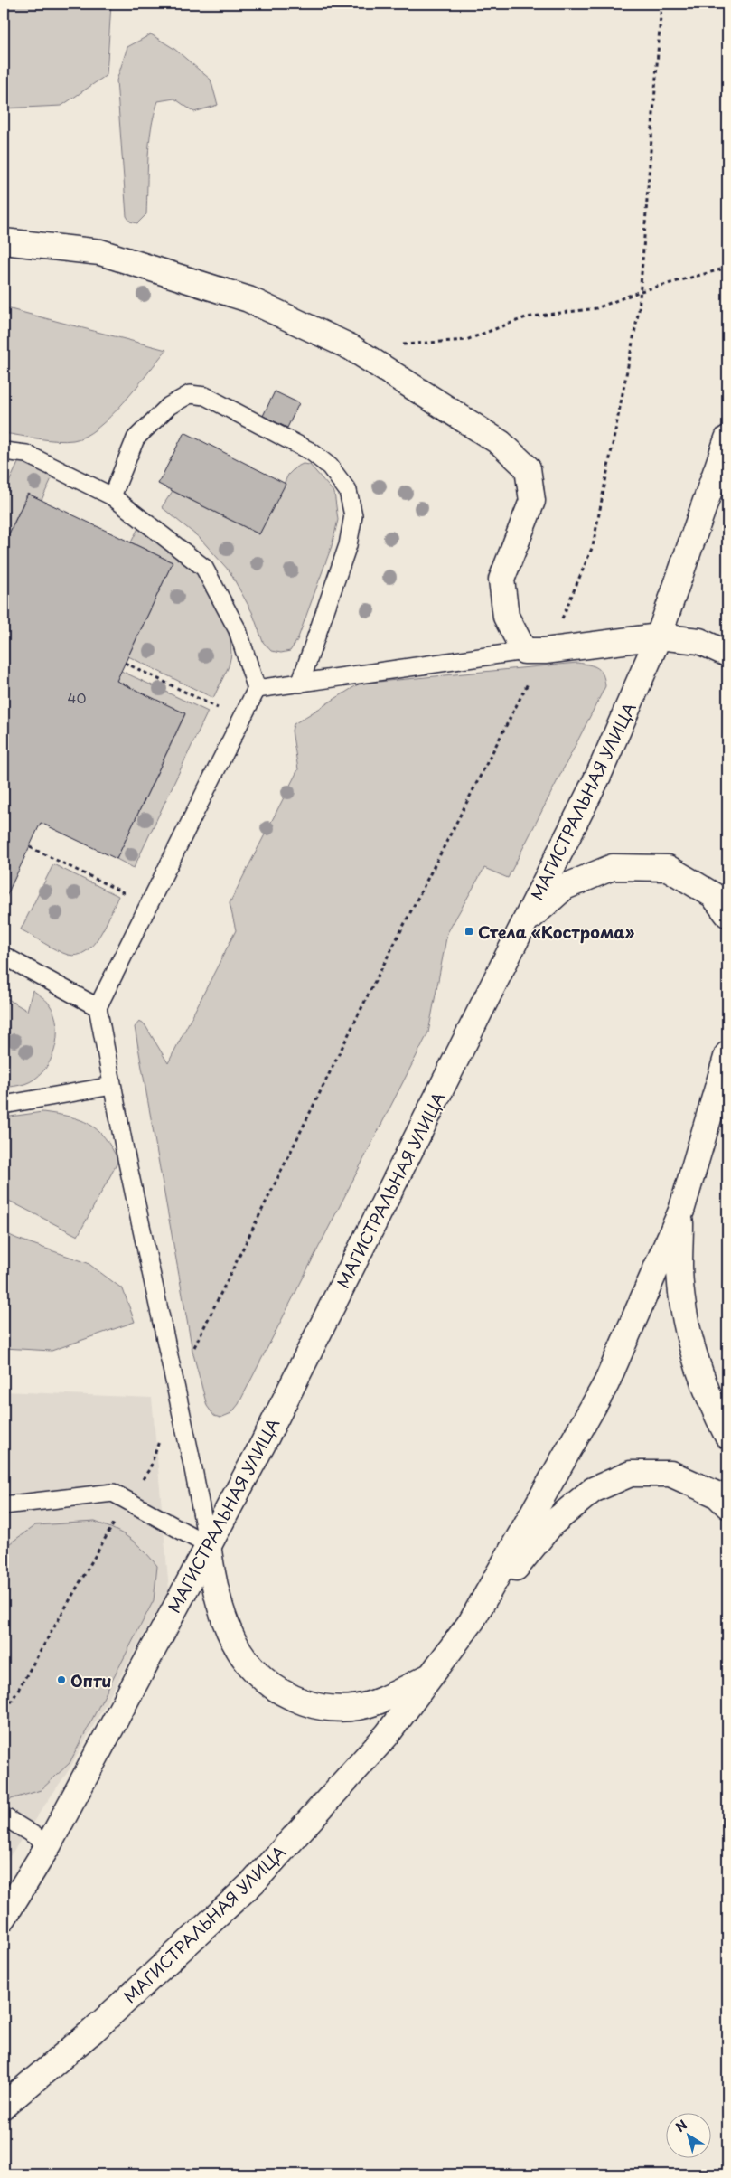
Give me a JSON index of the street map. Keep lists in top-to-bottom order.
{
  "streets": {
    "main road": ["МАГИСТРАЛЬНАЯ УЛИЦА"]
  },
  "places": {
    "transit": ["Стела «Кострома»"],
    "other": ["Опти"]
  },
  "house_numbers": ["40"],
  "north": "top left"
}
